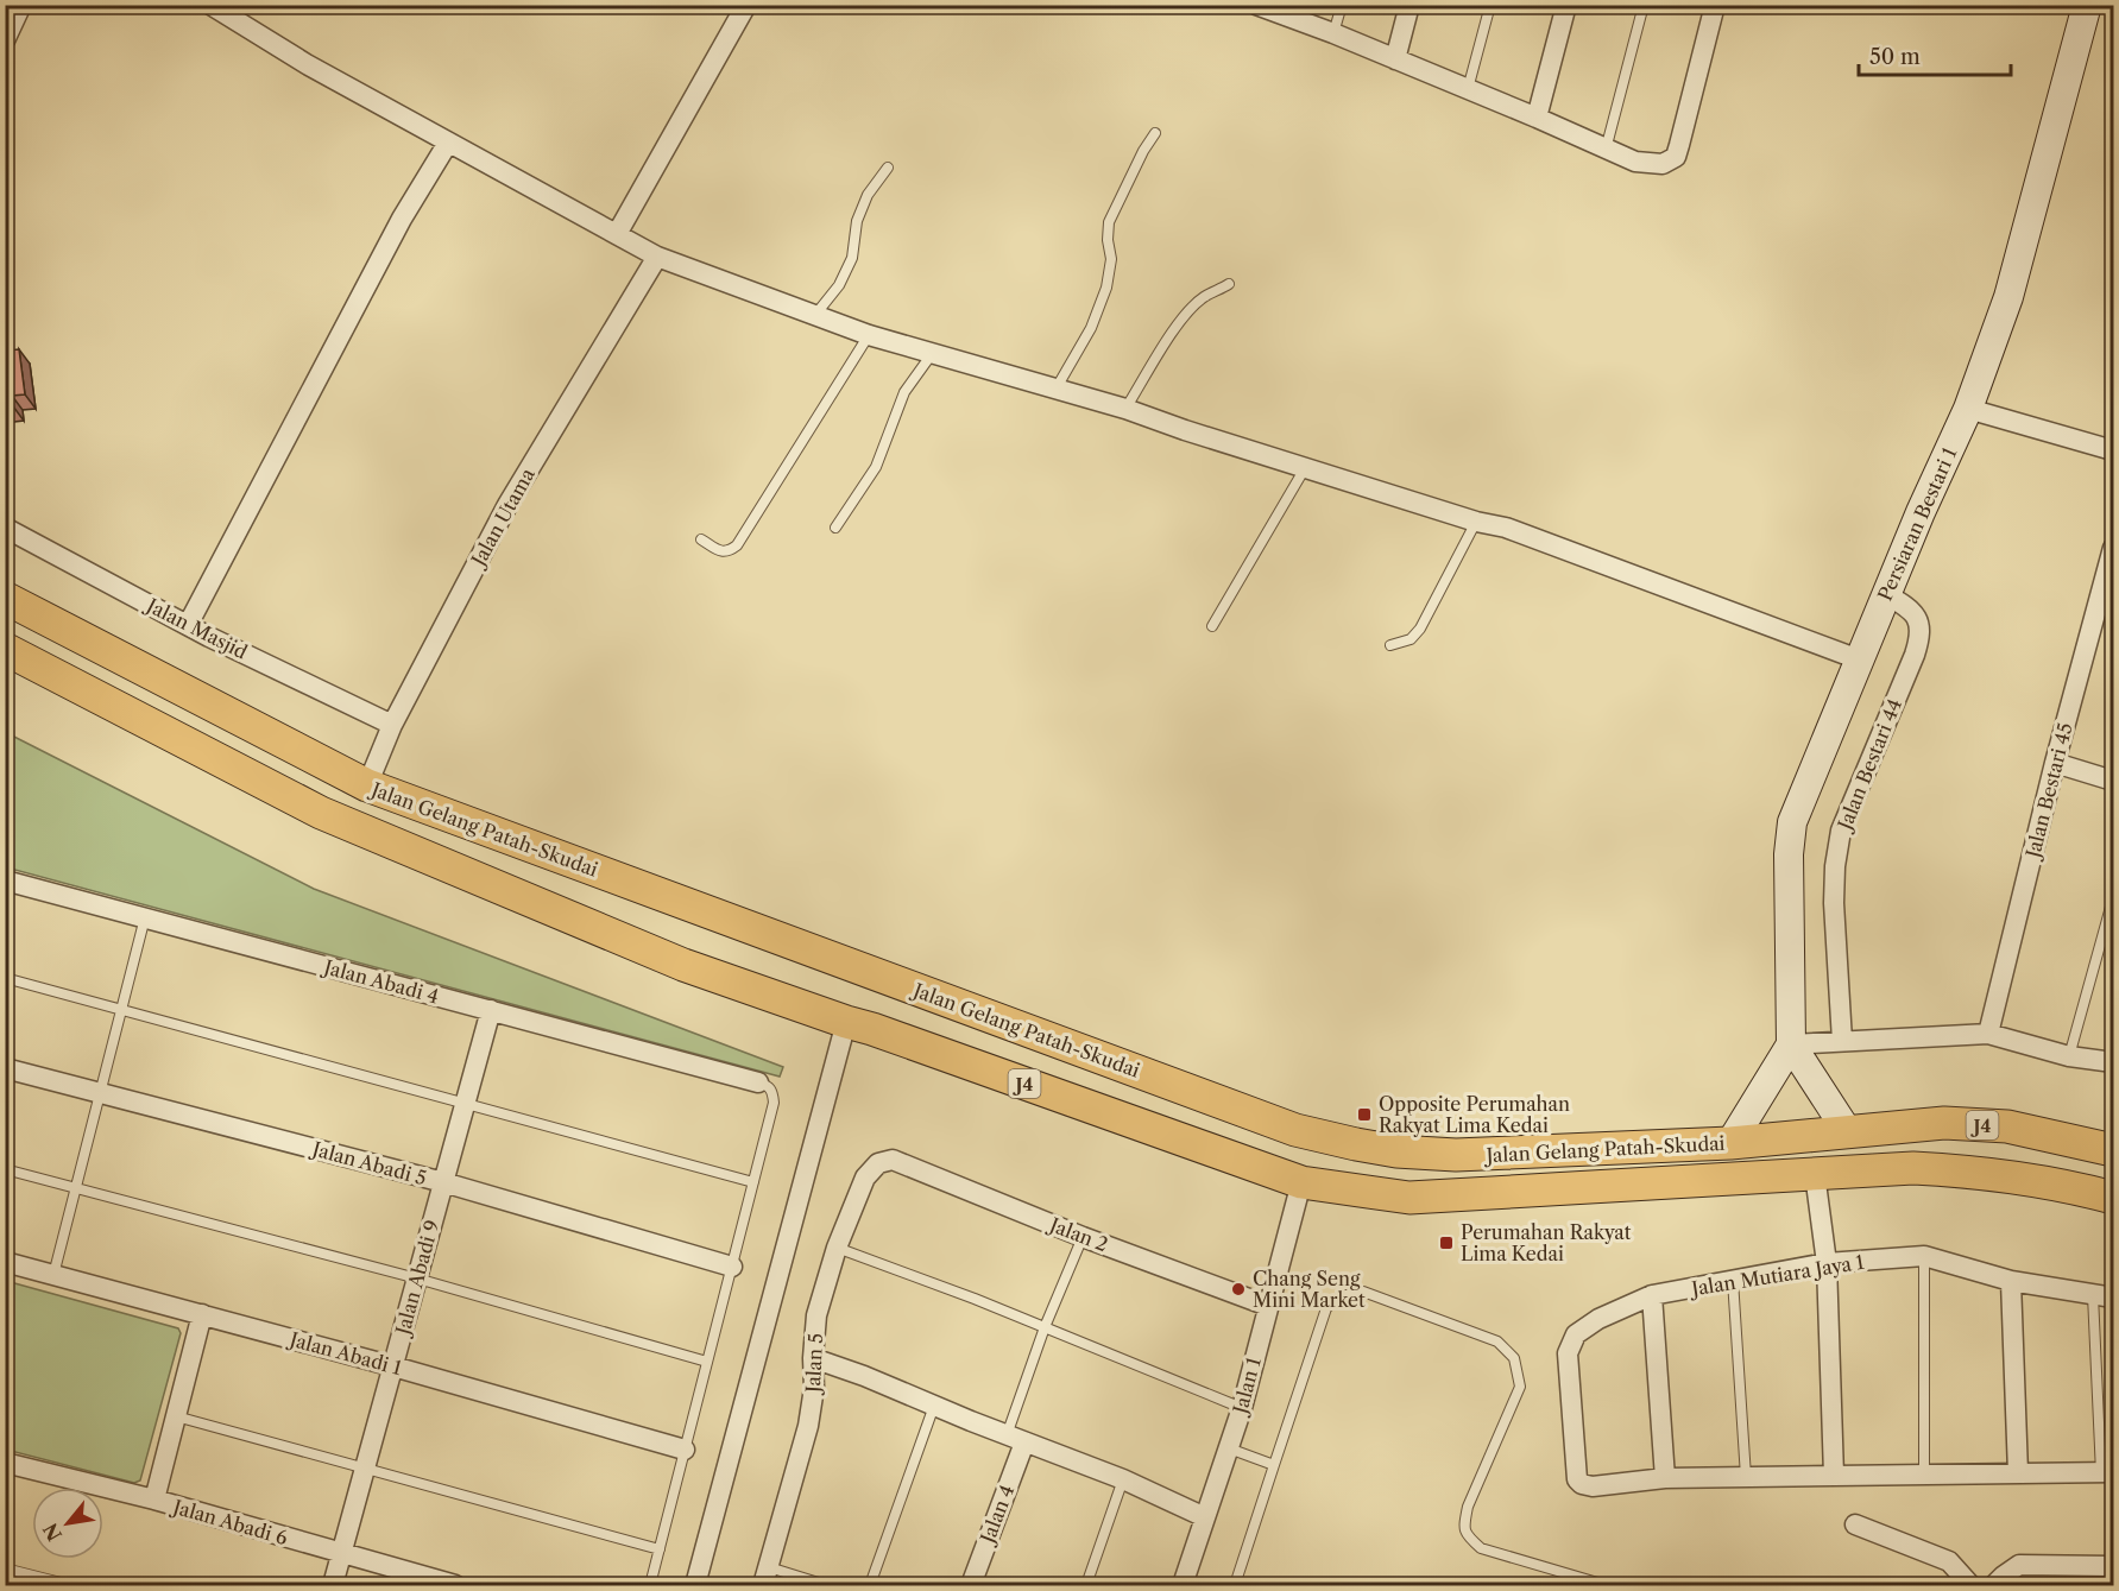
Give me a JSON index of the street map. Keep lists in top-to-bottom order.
{
  "streets": {
    "main road": ["Jalan Gelang Patah-Skudai", "J4"],
    "street": [
      "Jalan Utama",
      "Persiaran Bestari 1",
      "Jalan Masjid",
      "Jalan Bestari 44",
      "Jalan Bestari 45",
      "Jalan Abadi 4",
      "Jalan Abadi 5",
      "Jalan 2",
      "Jalan Mutiara Jaya 1",
      "Jalan Abadi 9",
      "Jalan Abadi 1",
      "Jalan 5",
      "Jalan 1",
      "Jalan 4",
      "Jalan Abadi 6"
    ]
  },
  "crossings": [
    ["Jalan Utama", "Jalan Masjid"],
    ["Jalan Utama", "Jalan Gelang Patah-Skudai"],
    ["Persiaran Bestari 1", "Jalan Bestari 44"],
    ["Jalan Gelang Patah-Skudai", "Jalan 1"],
    ["Jalan Abadi 4", "Jalan Abadi 9"],
    ["Jalan Abadi 5", "Jalan Abadi 9"],
    ["Jalan 2", "Jalan 5"],
    ["Jalan 2", "Jalan 1"],
    ["Jalan Abadi 9", "Jalan Abadi 1"],
    ["Jalan Abadi 9", "Jalan Abadi 6"]
  ],
  "places": {
    "transit": ["Opposite Perumahan Rakyat Lima Kedai", "Perumahan Rakyat Lima Kedai"],
    "other": ["Chang Seng Mini Market"]
  },
  "scale_bar": "50 m",
  "north": "bottom left"
}
